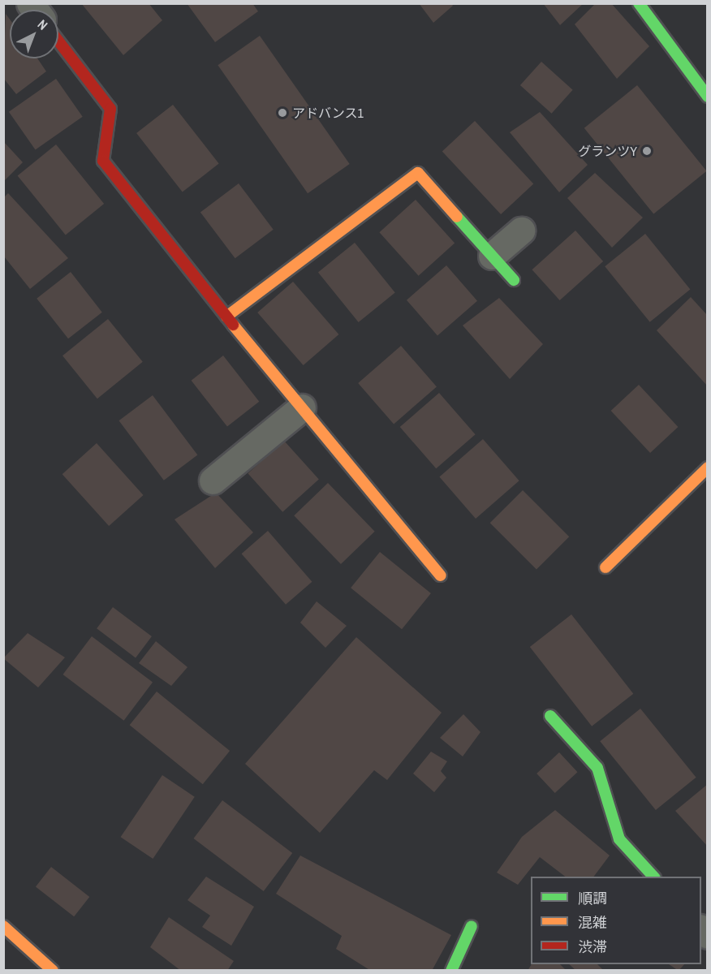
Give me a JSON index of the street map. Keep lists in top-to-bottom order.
{
  "places": ["アドバンス1", "グランツY"],
  "legend": ["順調", "混雑", "渋滞"],
  "north": "top right"
}
